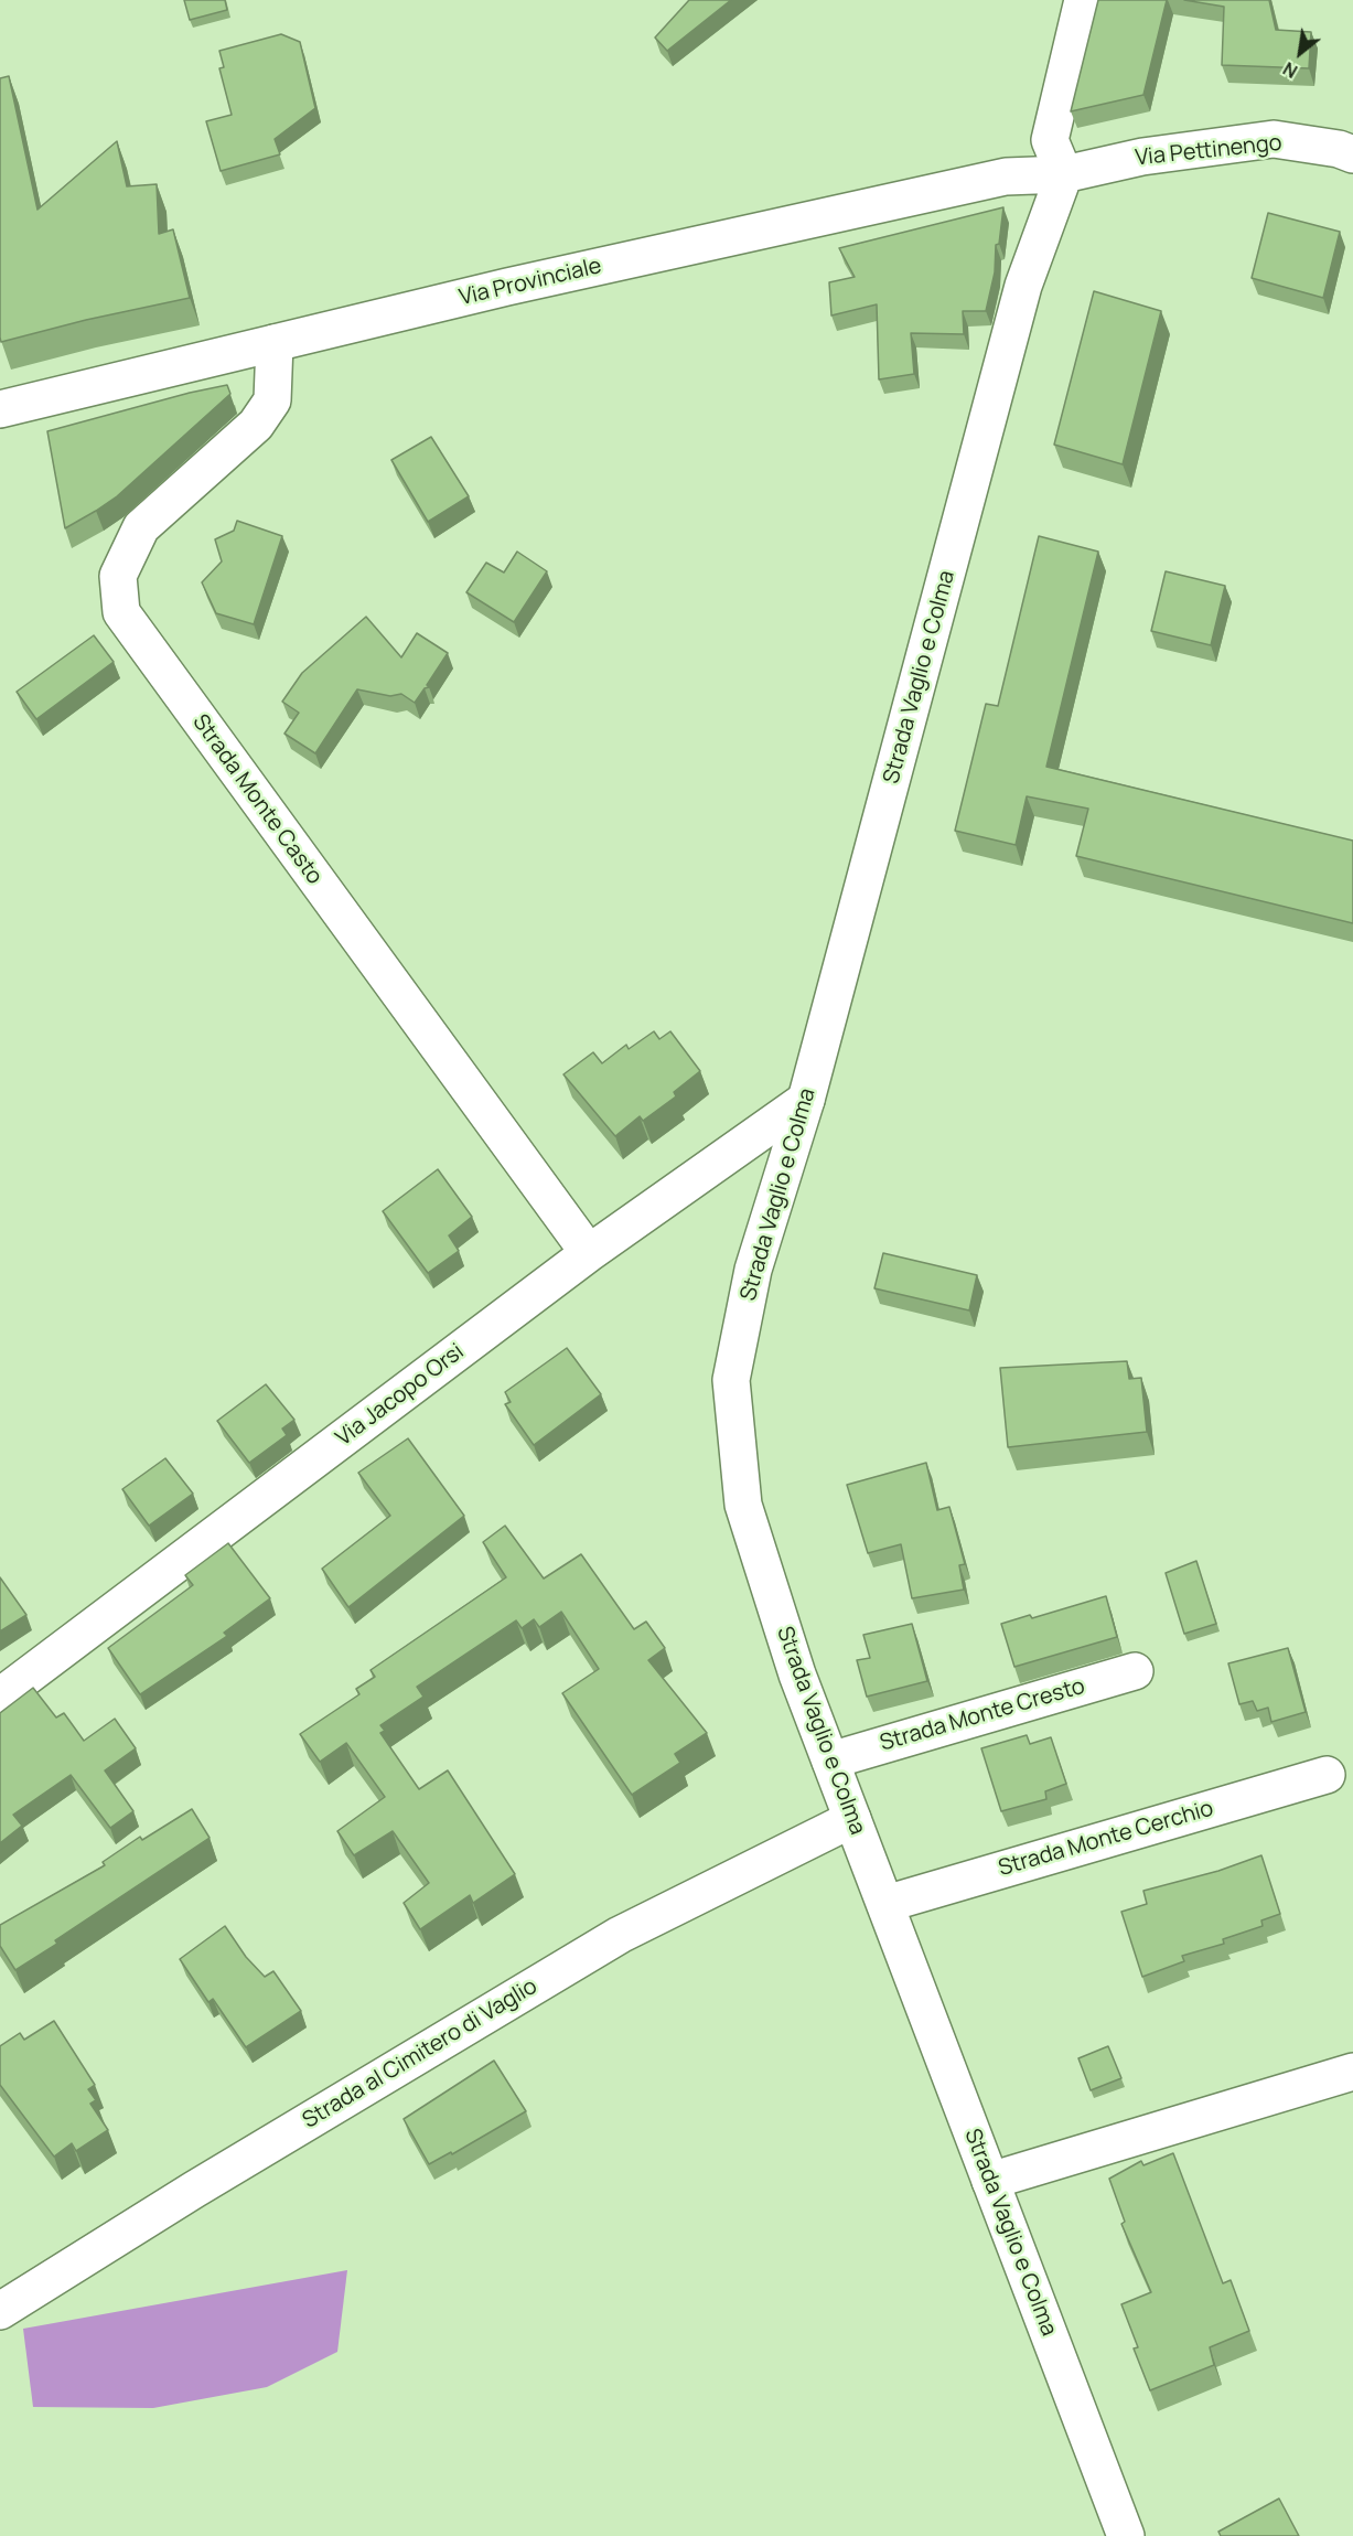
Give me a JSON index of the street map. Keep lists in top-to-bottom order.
{
  "streets": {
    "street": [
      "Via Pettinengo",
      "Via Provinciale",
      "Strada Vaglio e Colma",
      "Strada Monte Casto",
      "Via Jacopo Orsi",
      "Strada Monte Cresto",
      "Strada Monte Cerchio",
      "Strada al Cimitero di Vaglio"
    ]
  },
  "crossings": [
    ["Via Pettinengo", "Via Provinciale"],
    ["Via Pettinengo", "Strada Vaglio e Colma"],
    ["Via Provinciale", "Strada Vaglio e Colma"],
    ["Via Provinciale", "Strada Monte Casto"],
    ["Strada Vaglio e Colma", "Via Jacopo Orsi"],
    ["Strada Vaglio e Colma", "Strada Monte Cresto"],
    ["Strada Vaglio e Colma", "Strada Monte Cerchio"],
    ["Strada Vaglio e Colma", "Strada al Cimitero di Vaglio"],
    ["Strada Monte Casto", "Via Jacopo Orsi"]
  ],
  "north": "bottom left"
}
